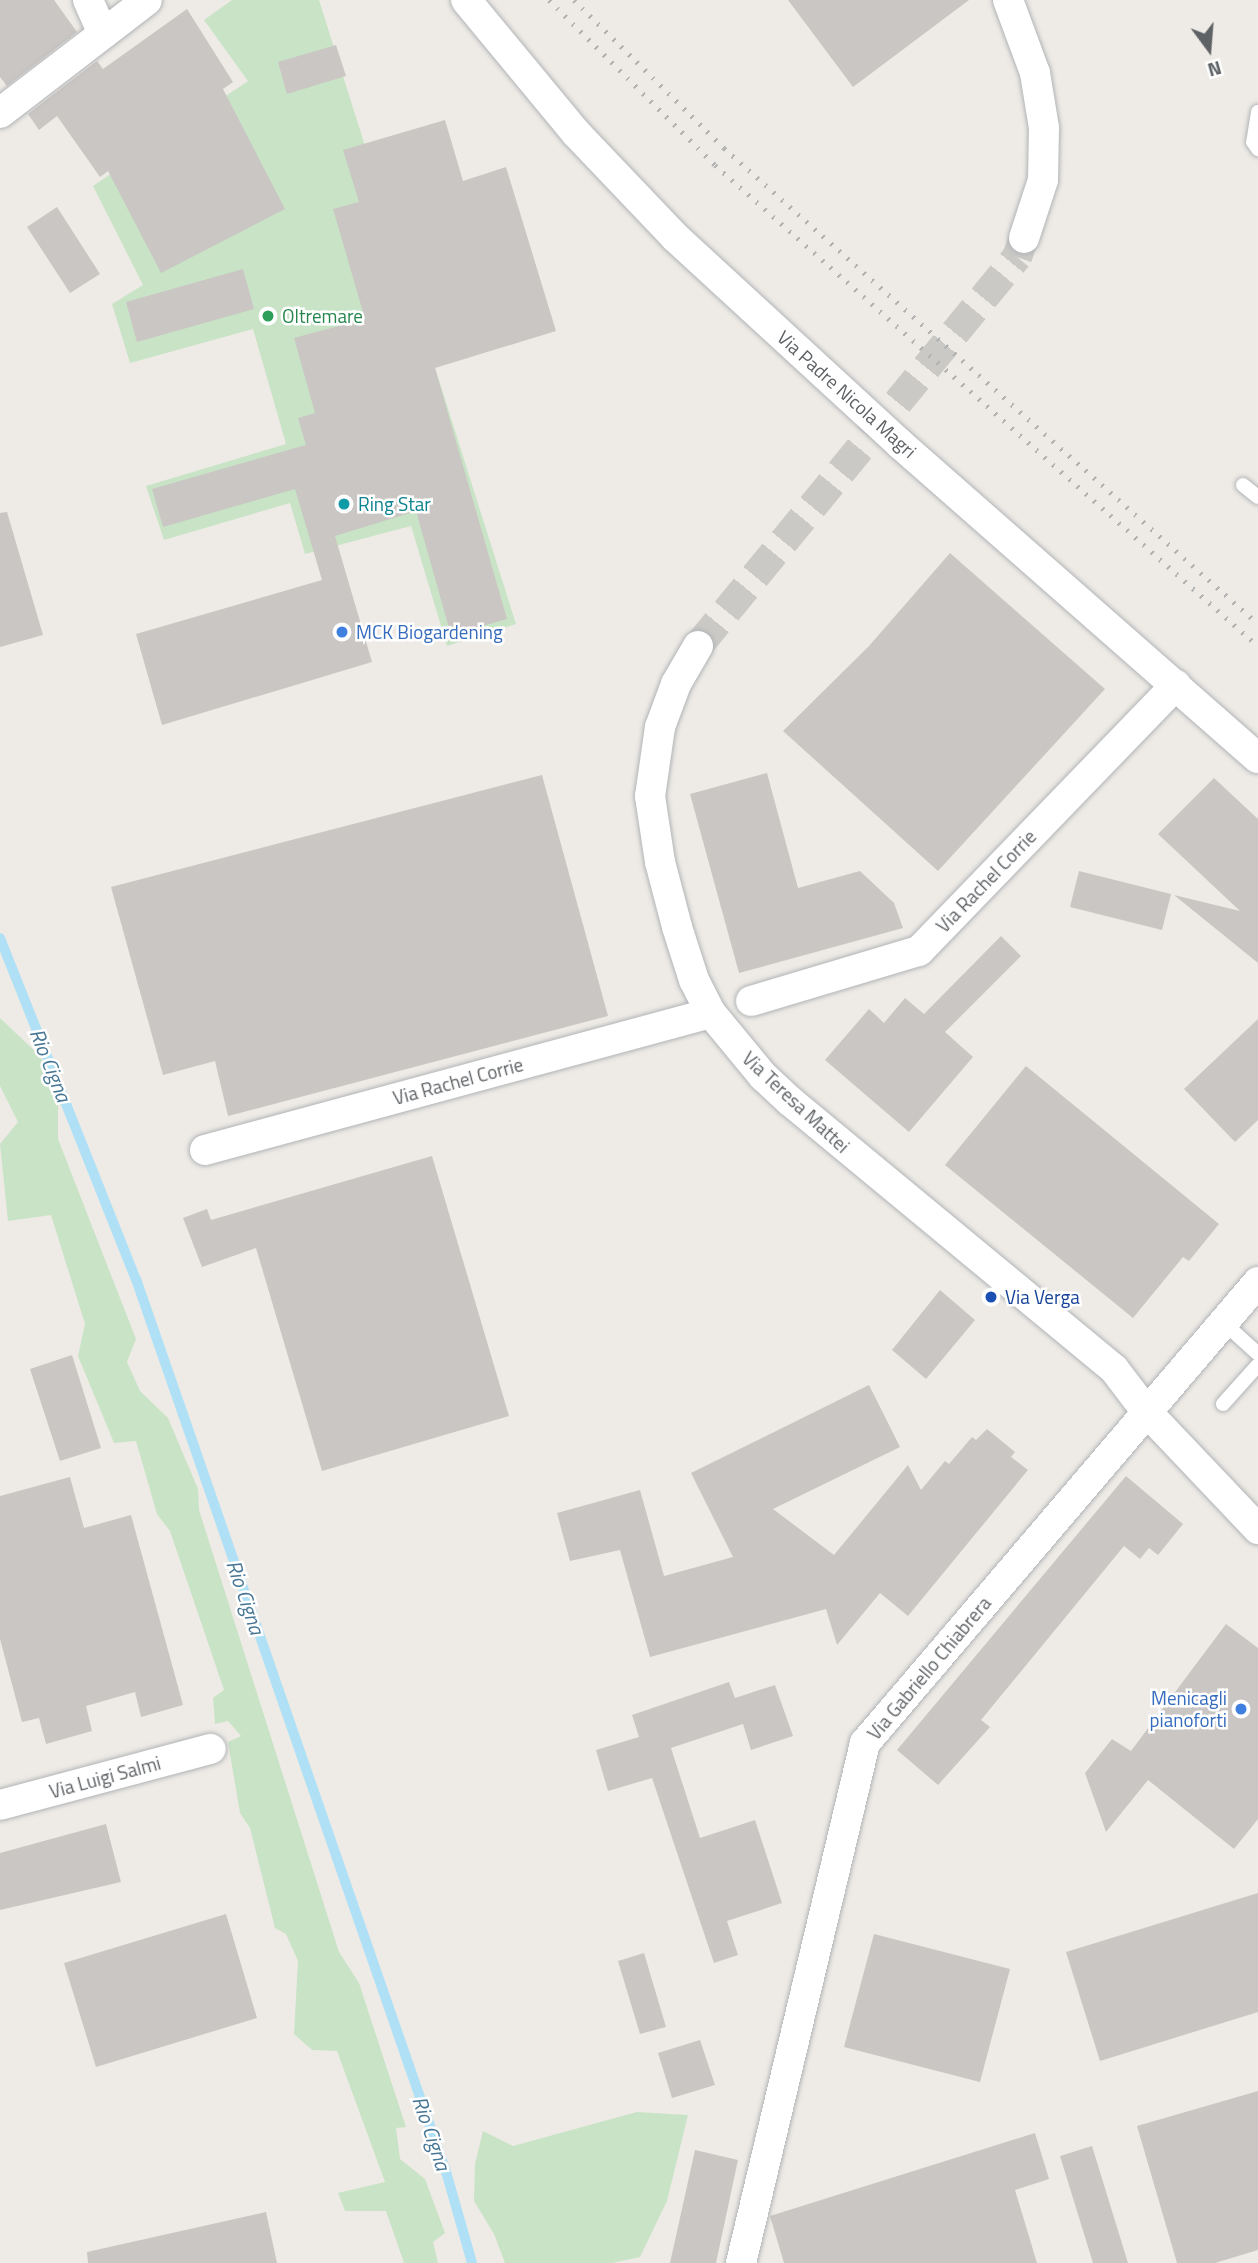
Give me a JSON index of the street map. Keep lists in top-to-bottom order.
{
  "streets": {
    "street": [
      "Via Padre Nicola Magri",
      "Via Rachel Corrie",
      "Via Teresa Mattei",
      "Via Gabriello Chiabrera",
      "Via Luigi Salmi"
    ]
  },
  "crossings": [
    ["Via Padre Nicola Magri", "Via Rachel Corrie"],
    ["Via Rachel Corrie", "Via Teresa Mattei"],
    ["Via Teresa Mattei", "Via Gabriello Chiabrera"]
  ],
  "water": ["Rio Cigna"],
  "places": [
    "Oltremare",
    "Ring Star",
    "MCK Biogardening",
    "Via Verga",
    "Menicagli pianoforti"
  ],
  "north": "bottom"
}
